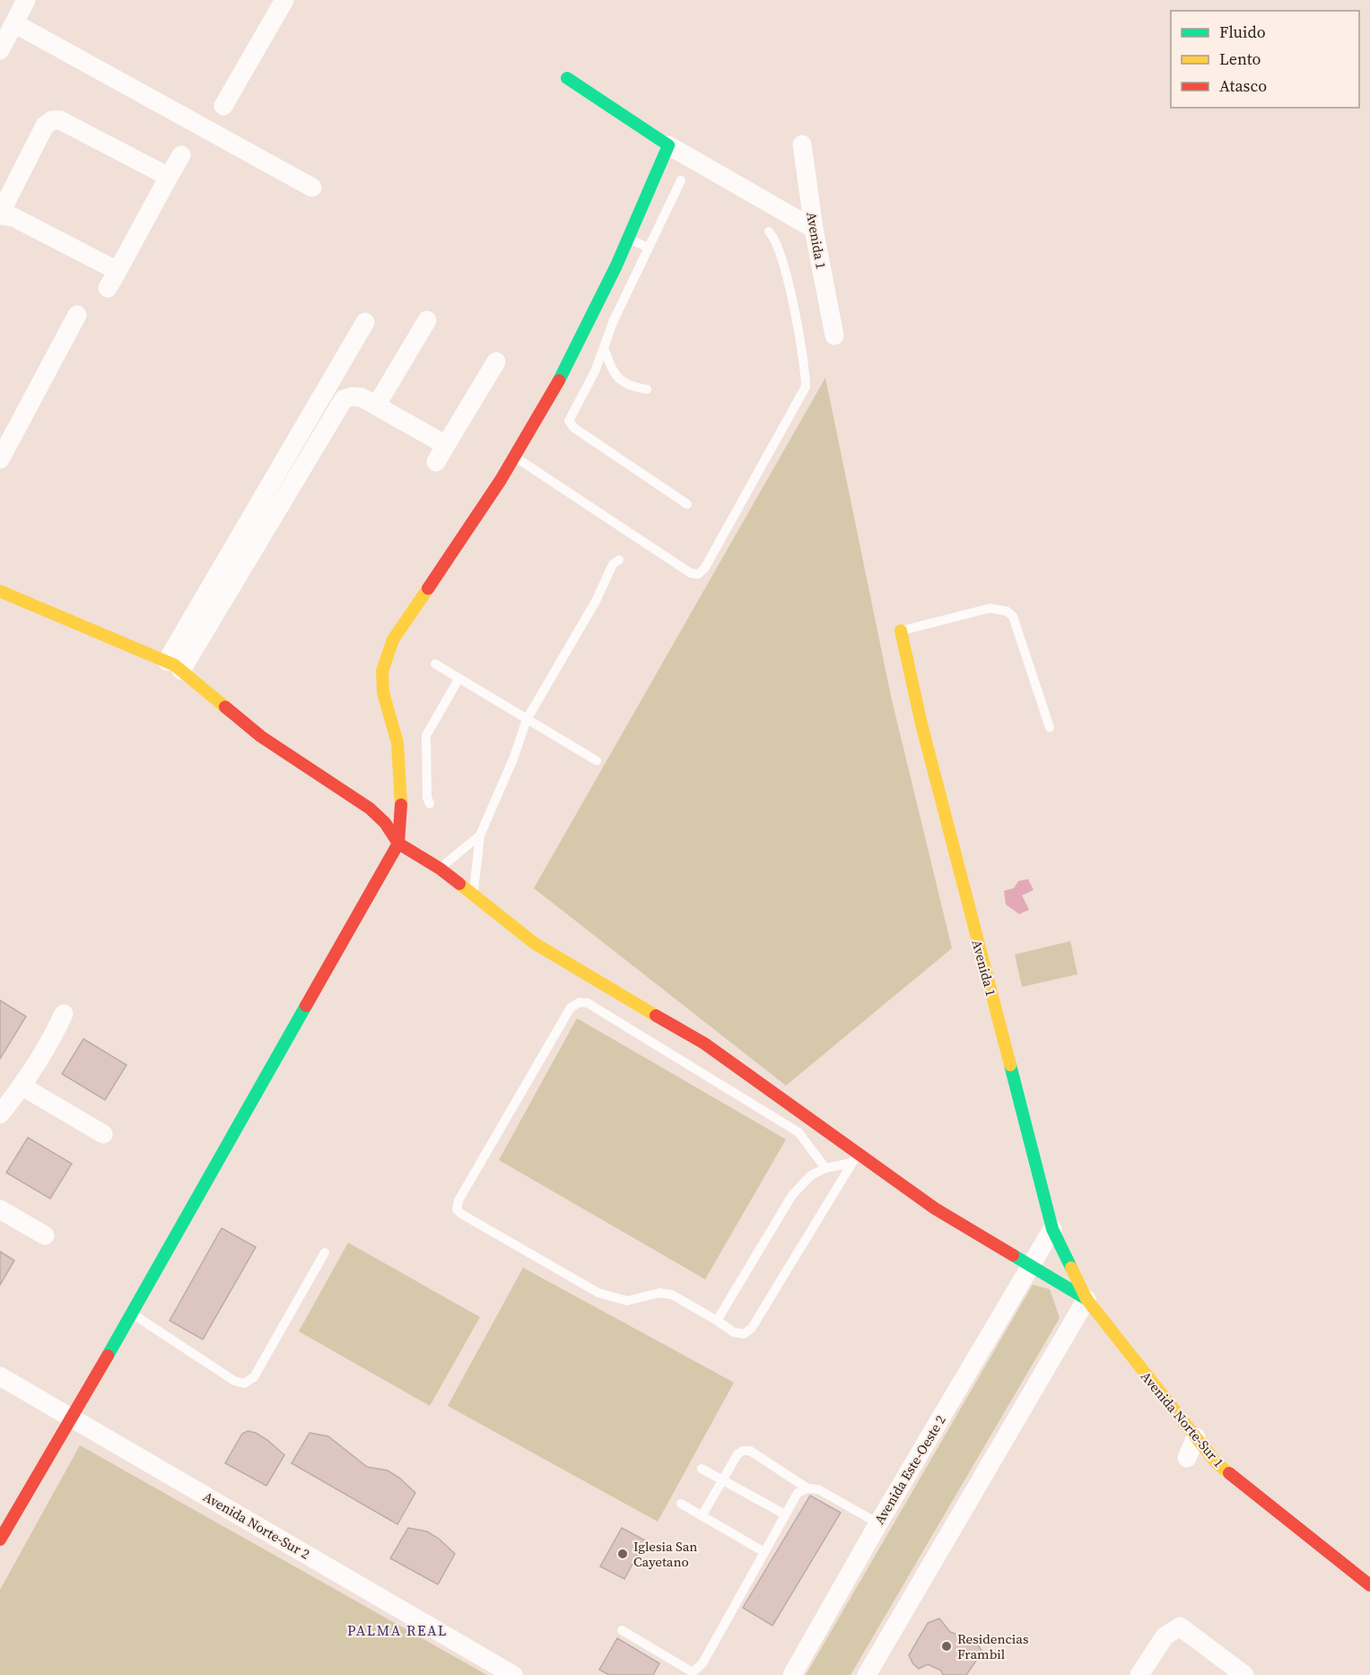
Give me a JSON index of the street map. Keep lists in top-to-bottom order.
{
  "streets": {
    "street": [
      "Avenida 1",
      "Avenida Norte-Sur 1",
      "Avenida Este-Oeste 2",
      "Avenida Norte-Sur 2"
    ]
  },
  "crossings": [
    ["Avenida 1", "Avenida Norte-Sur 1"],
    ["Avenida 1", "Avenida Este-Oeste 2"]
  ],
  "districts": ["PALMA REAL"],
  "places": ["Iglesia San Cayetano", "Residencias Frambil"],
  "legend": ["Fluido", "Lento", "Atasco"]
}
